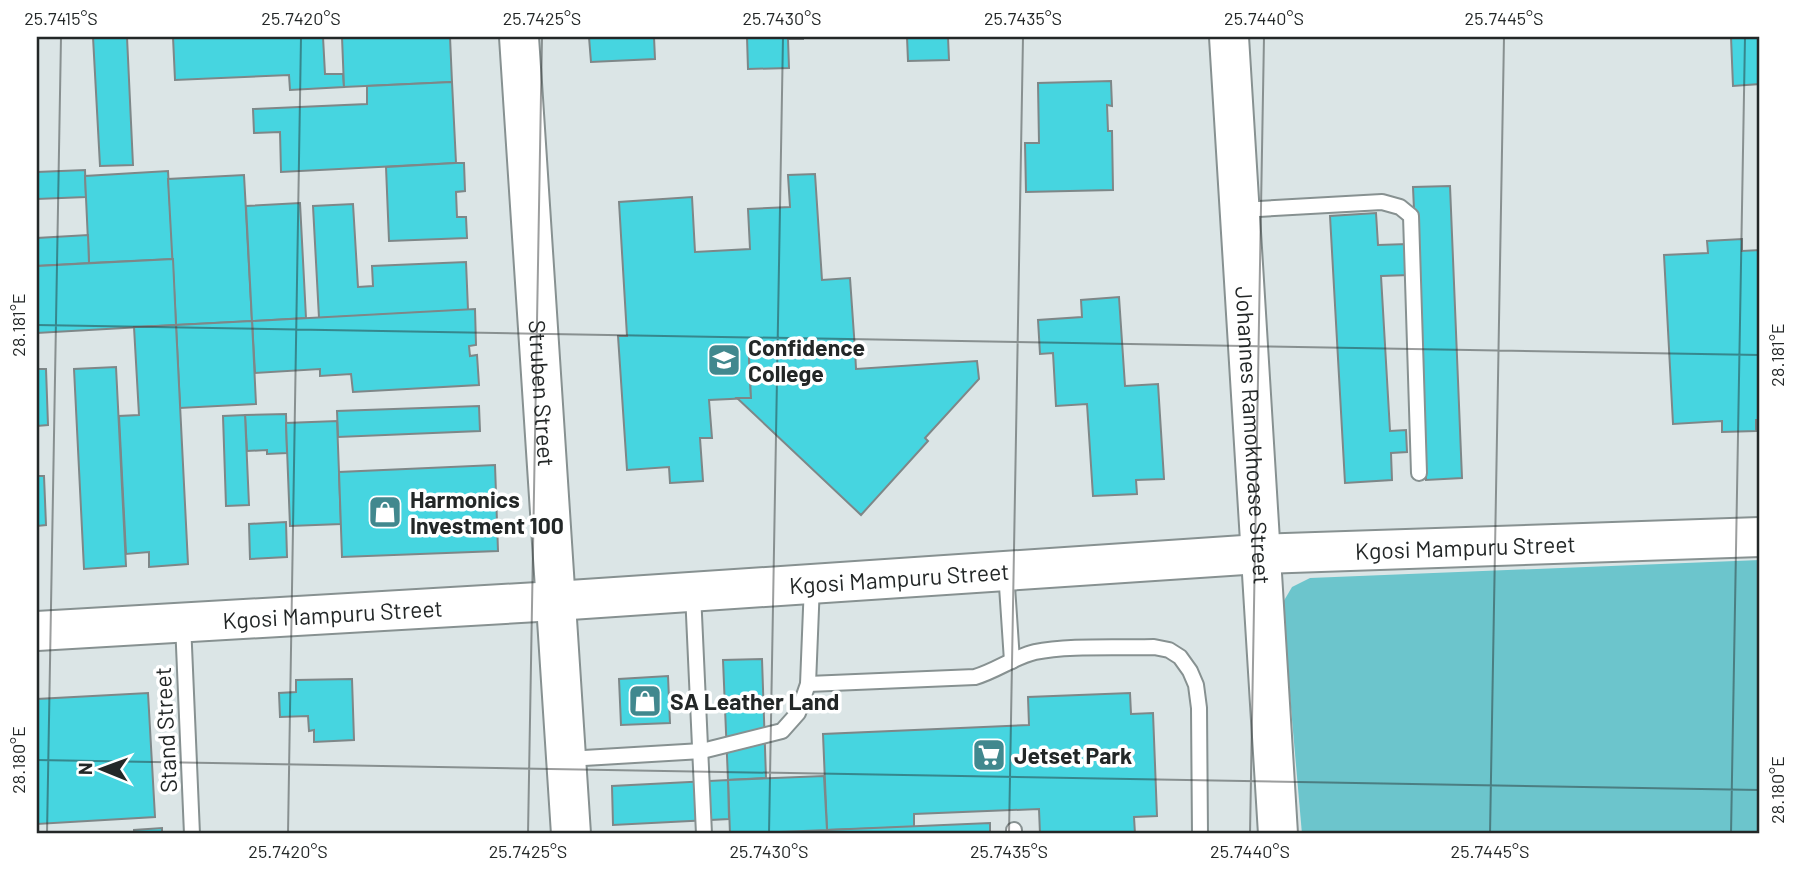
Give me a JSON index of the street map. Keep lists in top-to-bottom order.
{
  "streets": {
    "main road": ["Struben Street", "Johannes Ramokhoase Street", "Kgosi Mampuru Street"],
    "lane": ["Stand Street"]
  },
  "crossings": [
    ["Struben Street", "Kgosi Mampuru Street"],
    ["Johannes Ramokhoase Street", "Kgosi Mampuru Street"],
    ["Kgosi Mampuru Street", "Stand Street"]
  ],
  "places": {
    "school or university": ["Confidence College"],
    "shop": ["Harmonics Investment 100", "SA Leather Land"],
    "supermarket": ["Jetset Park"]
  },
  "north": "left",
  "coordinates": [
    "25.7415°S",
    "25.7420°S",
    "25.7425°S",
    "25.7430°S",
    "25.7435°S",
    "25.7440°S",
    "25.7445°S",
    "28.181°E",
    "28.180°E"
  ]
}
